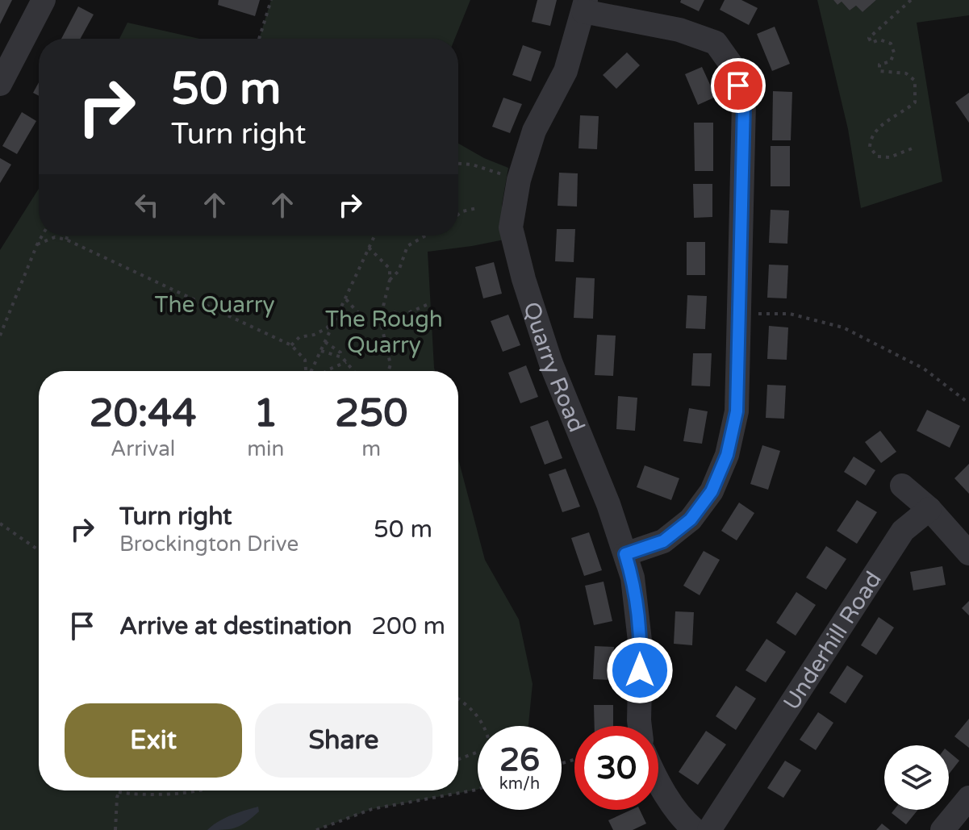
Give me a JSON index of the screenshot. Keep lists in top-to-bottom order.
{
  "streets": {
    "street": ["Quarry Road", "Underhill Road"]
  },
  "parks": ["The Quarry", "The Rough Quarry"],
  "page": {
    "turn": ["50 m", "Turn right"],
    "eta": [
      "20:44",
      "Arrival",
      "1",
      "min",
      "250",
      "m"
    ],
    "list": [
      {
        "name": "Turn right",
        "note": "Brockington Drive",
        "value": "50 m"
      },
      {
        "name": "Arrive at destination",
        "value": "200 m"
      }
    ],
    "buttons": ["Exit", "Share"],
    "speed": "26 km/h",
    "limit": "30"
  }
}
